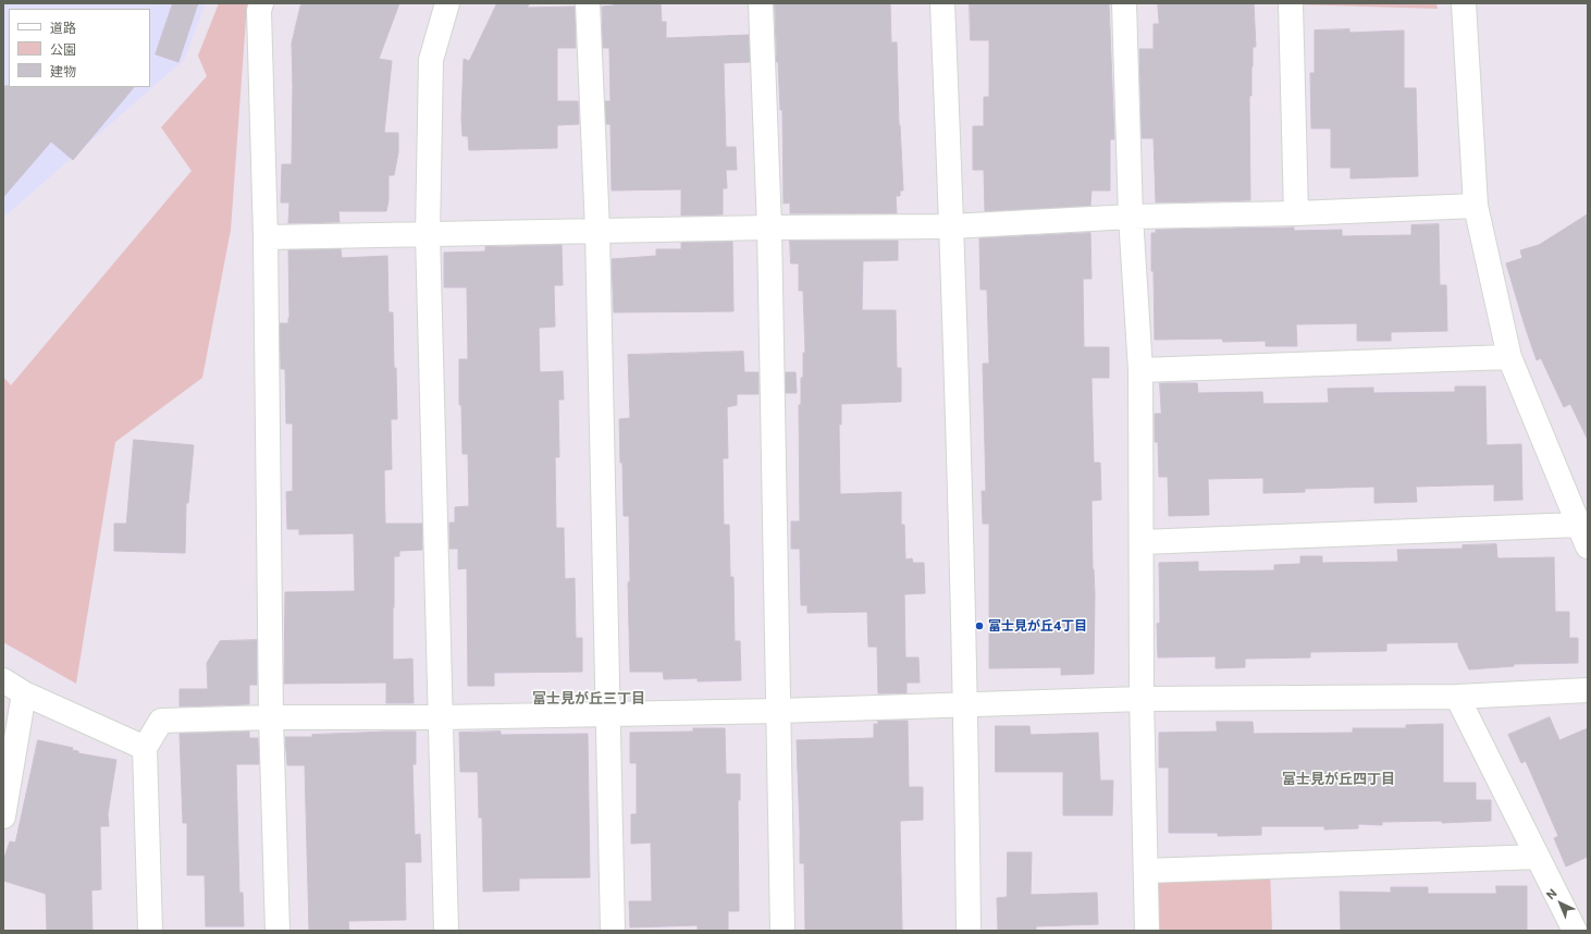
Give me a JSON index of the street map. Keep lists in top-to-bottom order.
{
  "districts": ["富士見が丘三丁目", "富士見が丘四丁目"],
  "places": ["富士見が丘4丁目"],
  "legend": ["道路", "公園", "建物"],
  "north": "top left"
}
